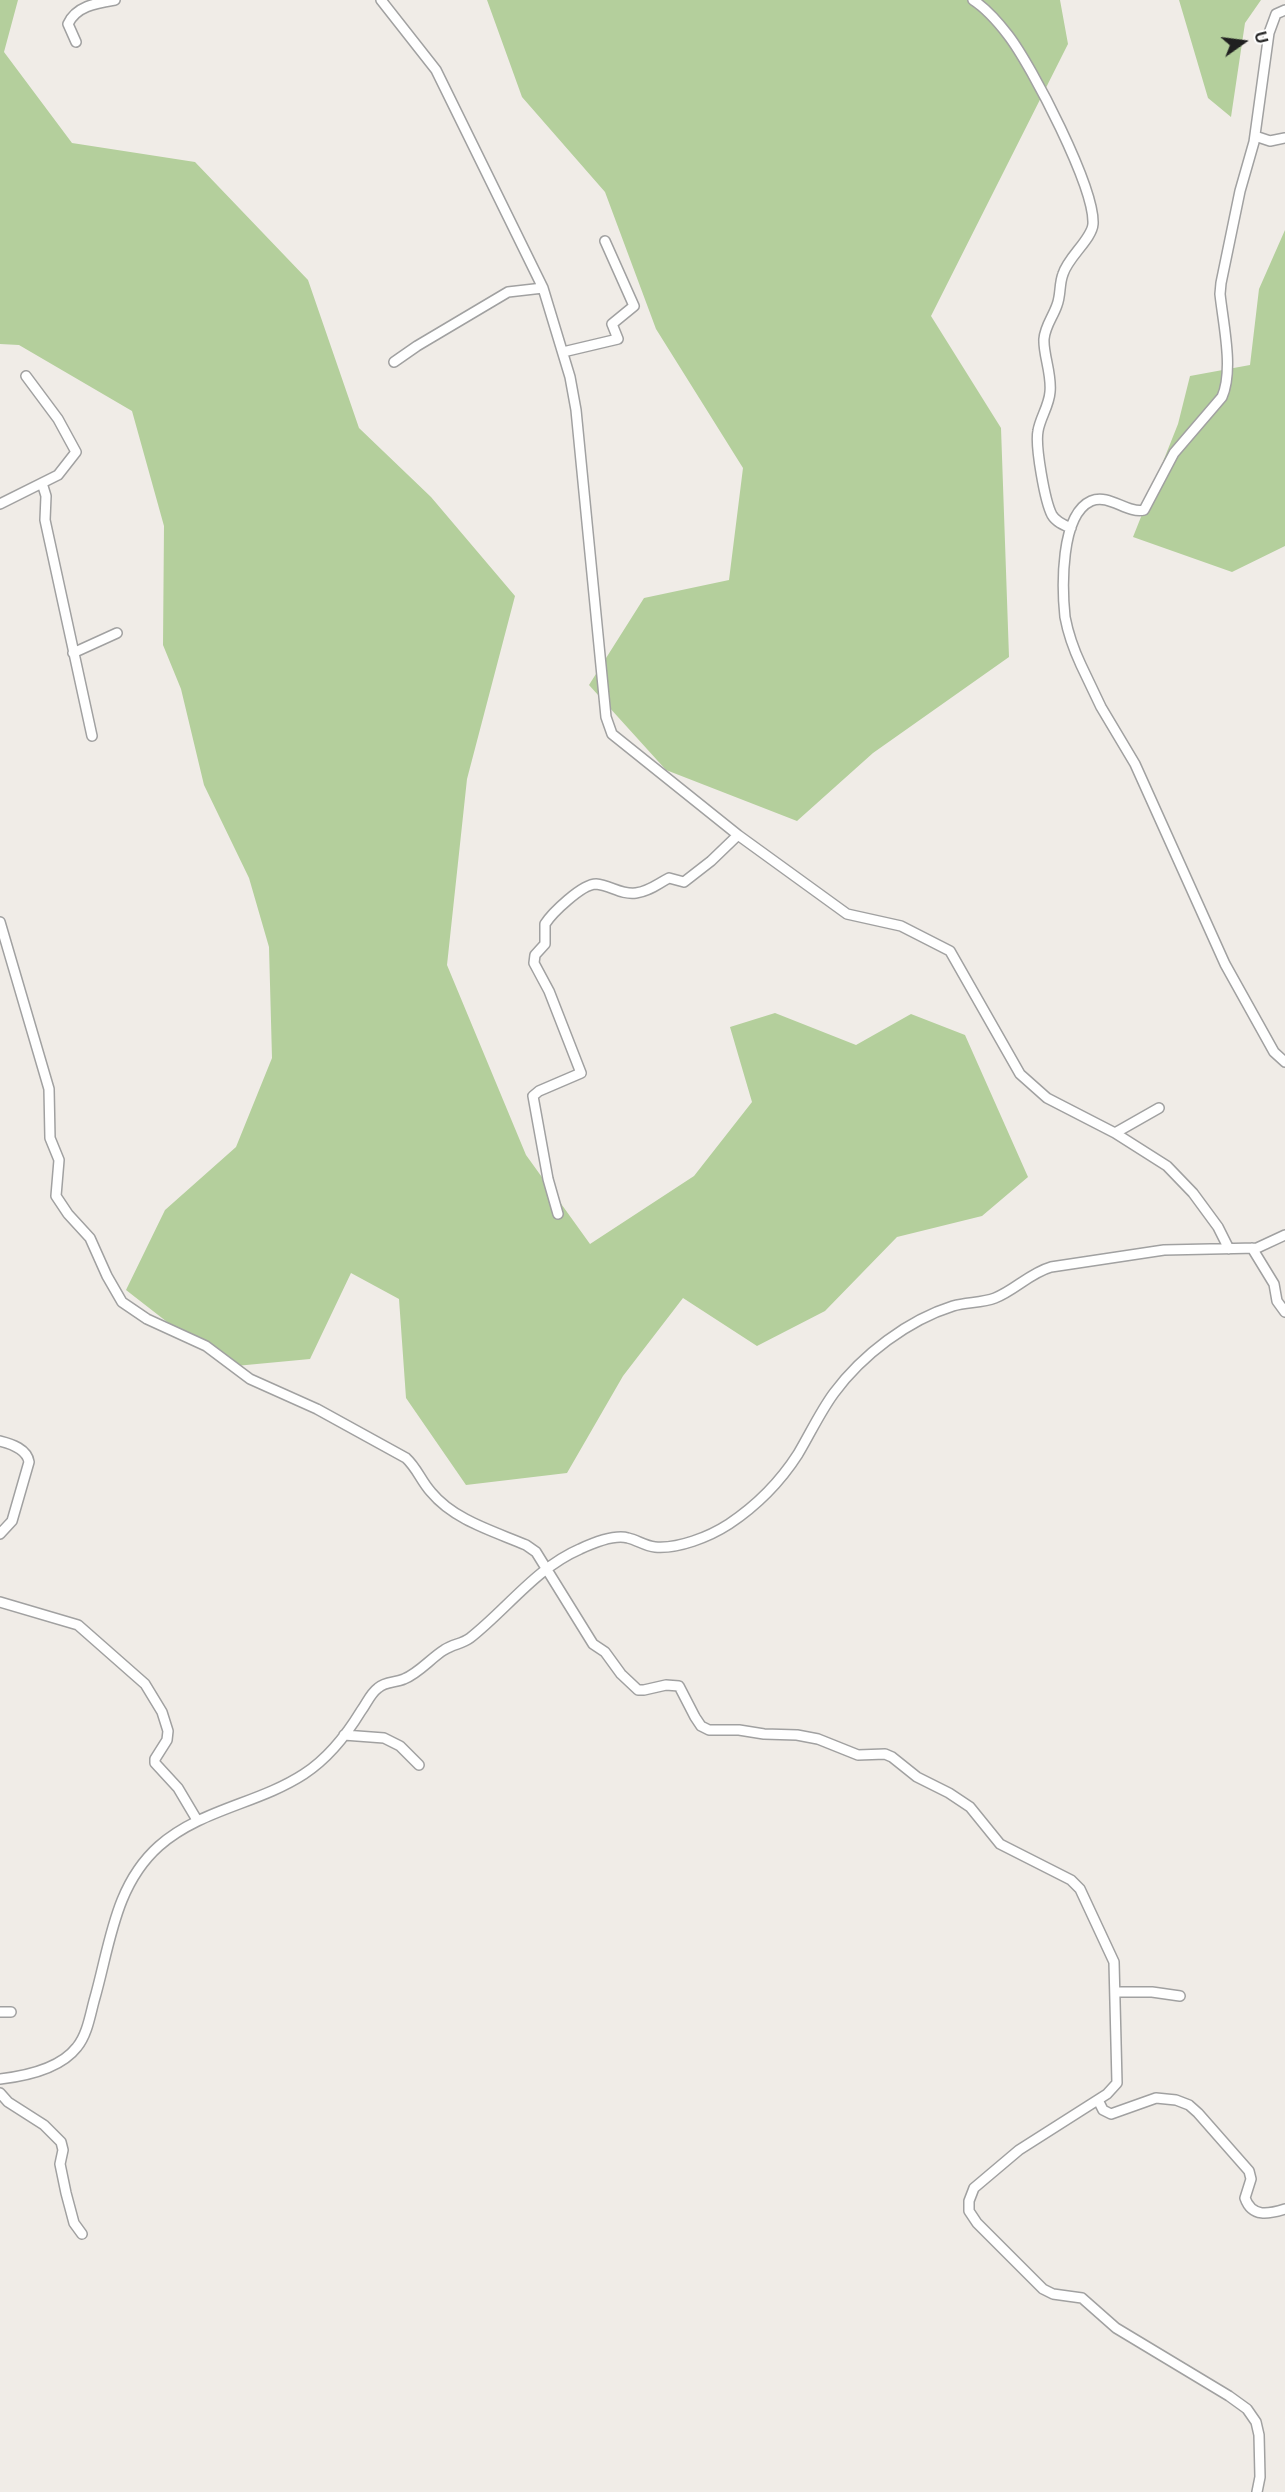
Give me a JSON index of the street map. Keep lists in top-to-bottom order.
{
  "north": "right"
}
